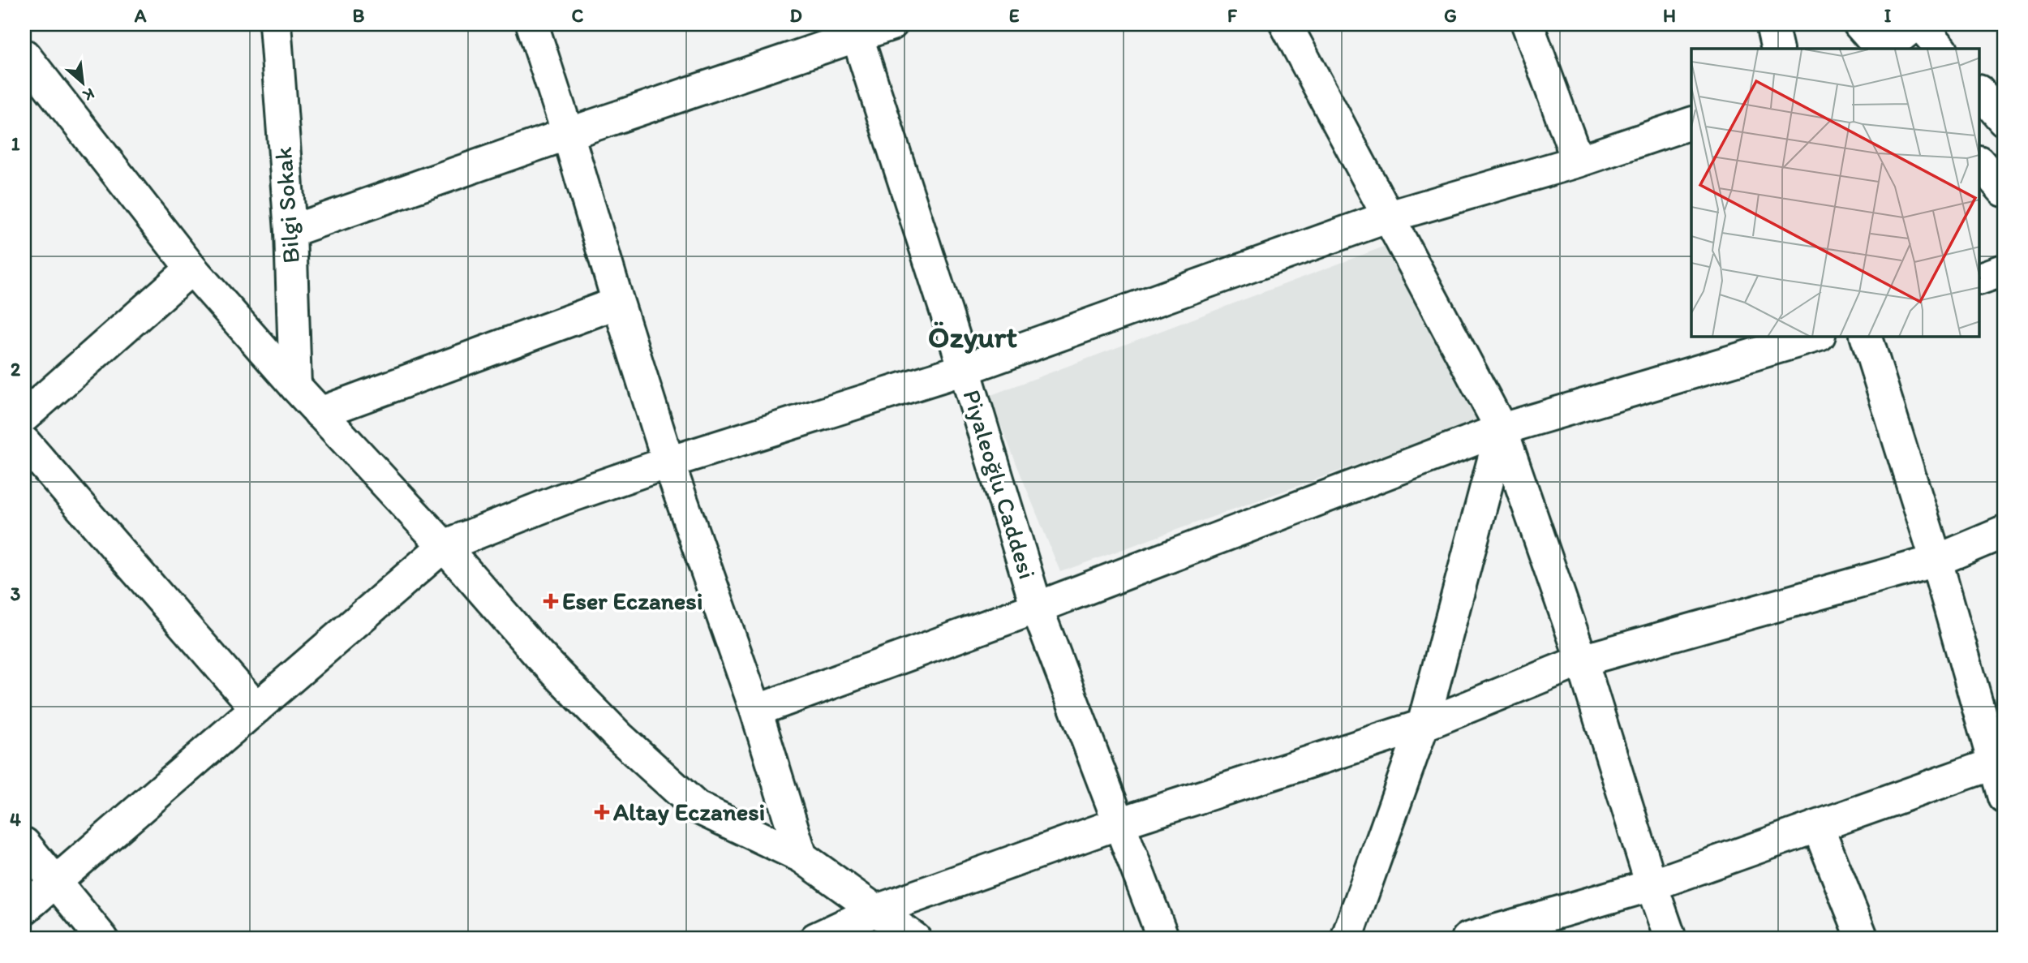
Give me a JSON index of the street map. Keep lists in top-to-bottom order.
{
  "streets": {
    "street": ["Bilgi Sokak", "Piyaleoğlu Caddesi"]
  },
  "districts": ["Özyurt"],
  "places": {
    "health": ["Eser Eczanesi", "Altay Eczanesi"]
  },
  "north": "bottom right",
  "grid": {
    "columns": [
      "A",
      "B",
      "C",
      "D",
      "E",
      "F",
      "G",
      "H",
      "I"
    ],
    "rows": [
      "1",
      "2",
      "3",
      "4"
    ]
  }
}
